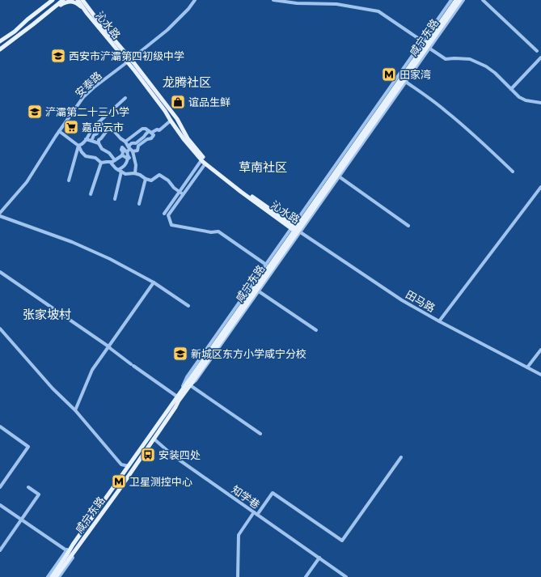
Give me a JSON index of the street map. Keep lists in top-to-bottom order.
{
  "streets": {
    "main road": ["沁水路", "咸宁东路"],
    "street": ["安泰路", "田马路", "知学巷"]
  },
  "crossings": [
    ["沁水路", "咸宁东路"],
    ["沁水路", "安泰路"],
    ["沁水路", "田马路"],
    ["咸宁东路", "田马路"],
    ["咸宁东路", "知学巷"]
  ],
  "districts": ["龙腾社区", "草南社区", "张家坡村"],
  "places": {
    "school or university": ["西安市浐灞第四初级中学", "浐灞第二十三小学", "新城区东方小学咸宁分校"],
    "metro station": ["田家湾", "卫星测控中心"],
    "shop": ["谊品生鲜"],
    "supermarket": ["嘉品云市"],
    "bus stop": ["安装四处"]
  }
}
